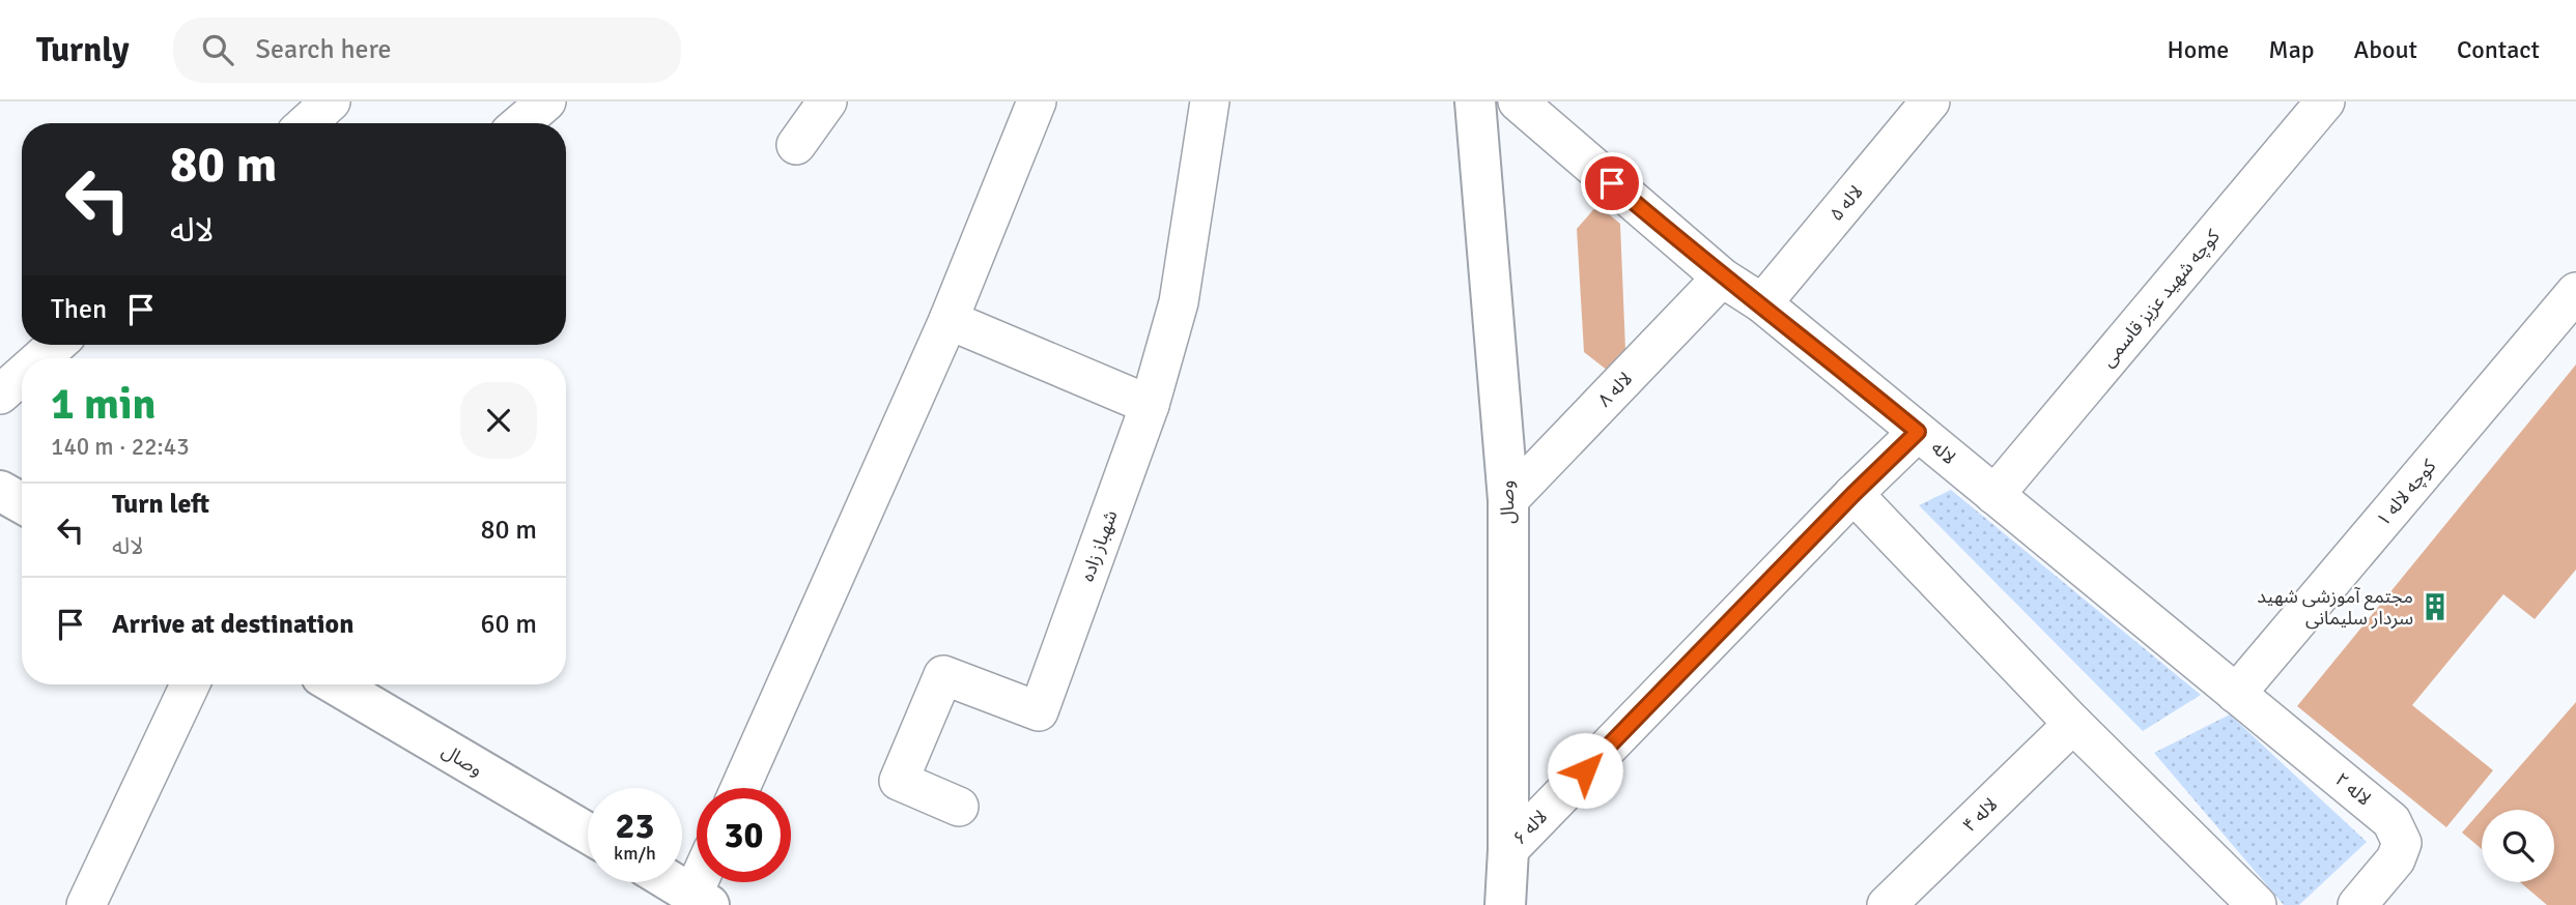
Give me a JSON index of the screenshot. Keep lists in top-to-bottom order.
{
  "streets": {
    "street": [
      "لاله ۵",
      "کوچه شهید عزیز قاسمی",
      "لاله ۸",
      "لاله",
      "کوچه لاله ۱",
      "وصال",
      "شهباز زاده",
      "لاله ۲",
      "لاله ۴",
      "لاله ۶"
    ]
  },
  "crossings": [
    ["لاله ۵", "لاله"],
    ["کوچه شهید عزیز قاسمی", "لاله"],
    ["لاله ۸", "لاله"],
    ["لاله ۸", "وصال"],
    ["لاله", "کوچه لاله ۱"],
    ["لاله", "لاله ۲"],
    ["لاله", "لاله ۶"],
    ["کوچه لاله ۱", "لاله ۲"],
    ["وصال", "لاله ۶"]
  ],
  "places": {
    "building": ["مجتمع آموزشی شهید سردار سلیمانی"]
  },
  "page": {
    "header": "Turnly",
    "search": "Search here",
    "nav": [
      "Home",
      "Map",
      "About",
      "Contact"
    ],
    "turn": ["80 m", "لاله"],
    "then": "Then",
    "heading": ["1 min", "140 m · 22:43"],
    "list": [
      {
        "name": "Turn left",
        "note": "لاله",
        "value": "80 m"
      },
      {
        "name": "Arrive at destination",
        "value": "60 m"
      }
    ],
    "speed": "23 km/h",
    "limit": "30"
  }
}
